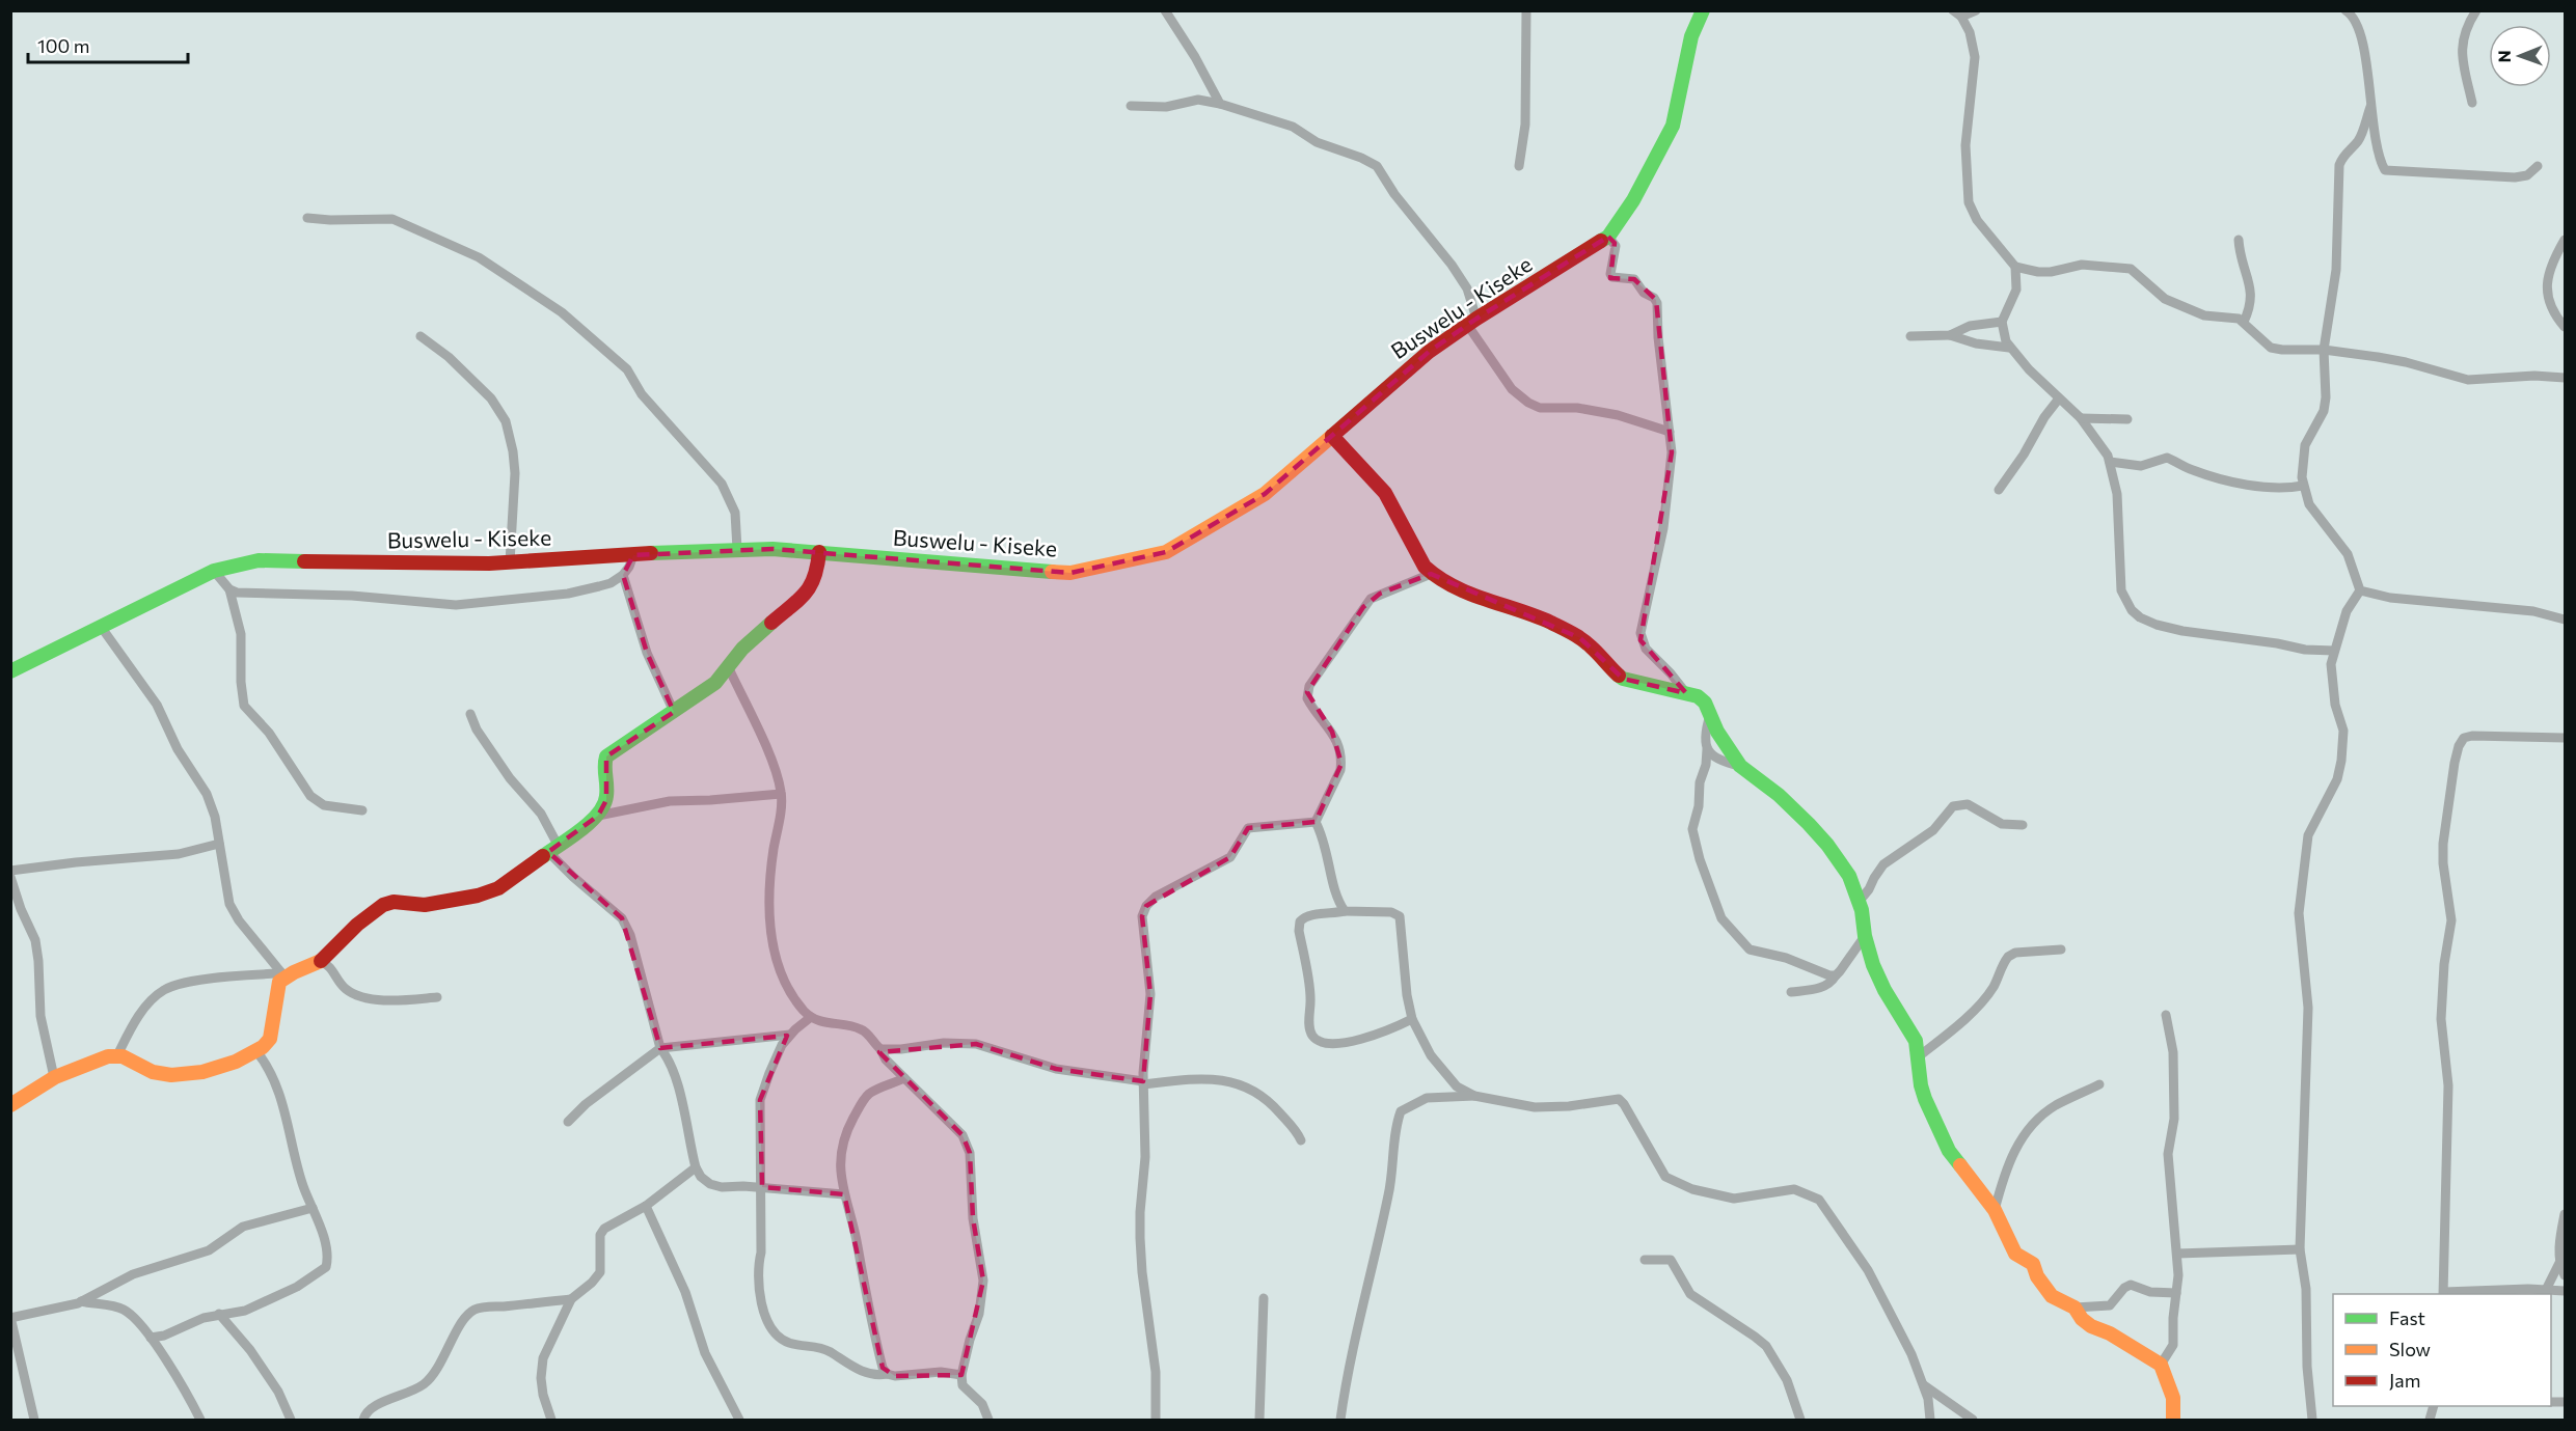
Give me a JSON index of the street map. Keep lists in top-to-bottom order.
{
  "streets": {
    "street": ["Buswelu - Kiseke"]
  },
  "legend": ["Fast", "Slow", "Jam"],
  "scale_bar": "100 m",
  "north": "left"
}
